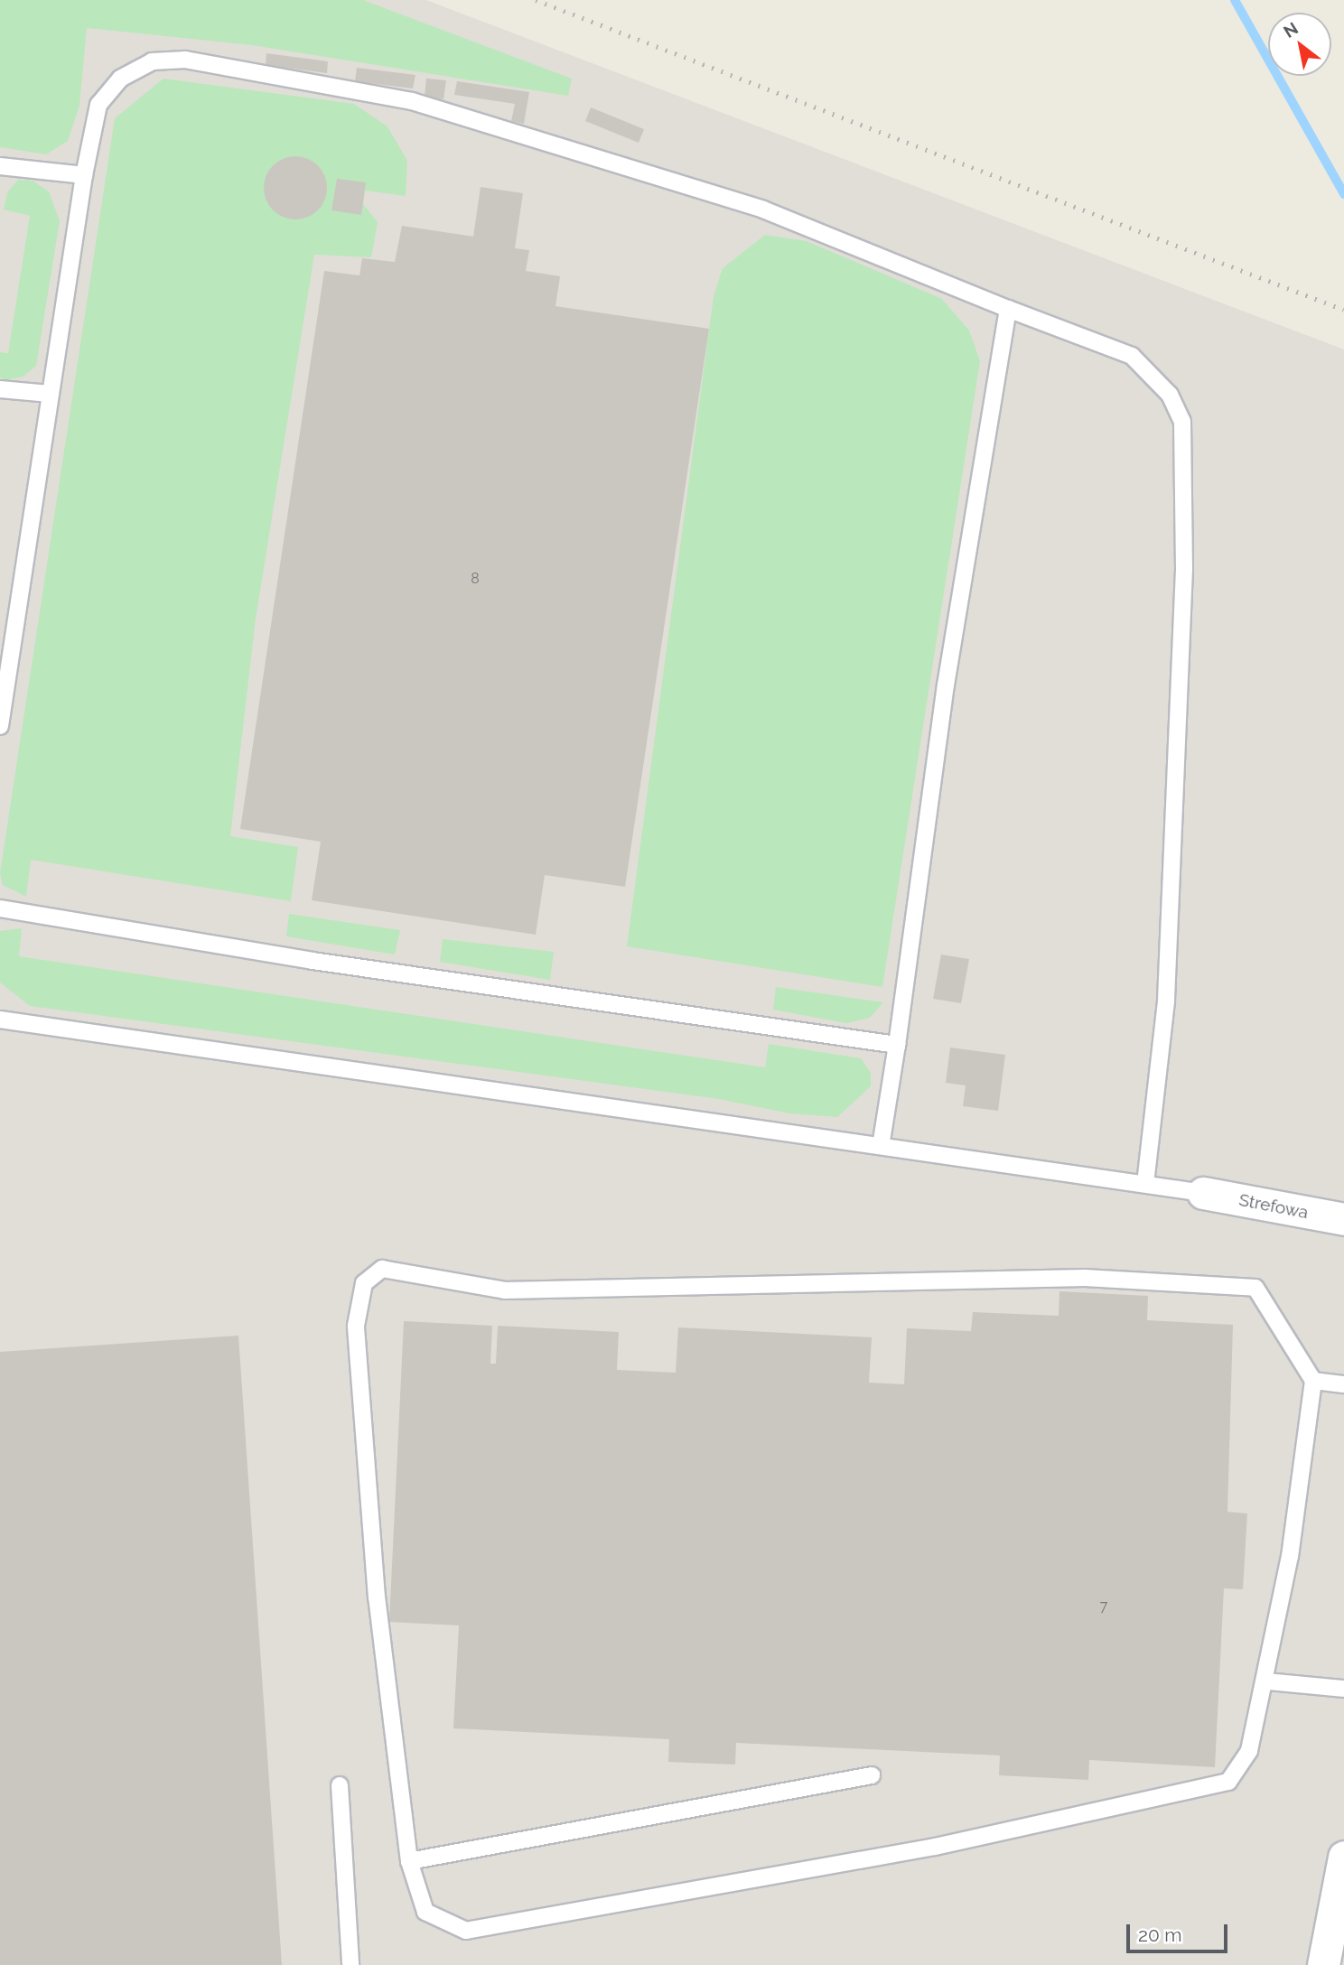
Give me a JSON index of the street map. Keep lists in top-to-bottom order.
{
  "streets": {
    "street": ["Strefowa"]
  },
  "house_numbers": ["8", "7"],
  "scale_bar": "20 m",
  "north": "top left"
}
